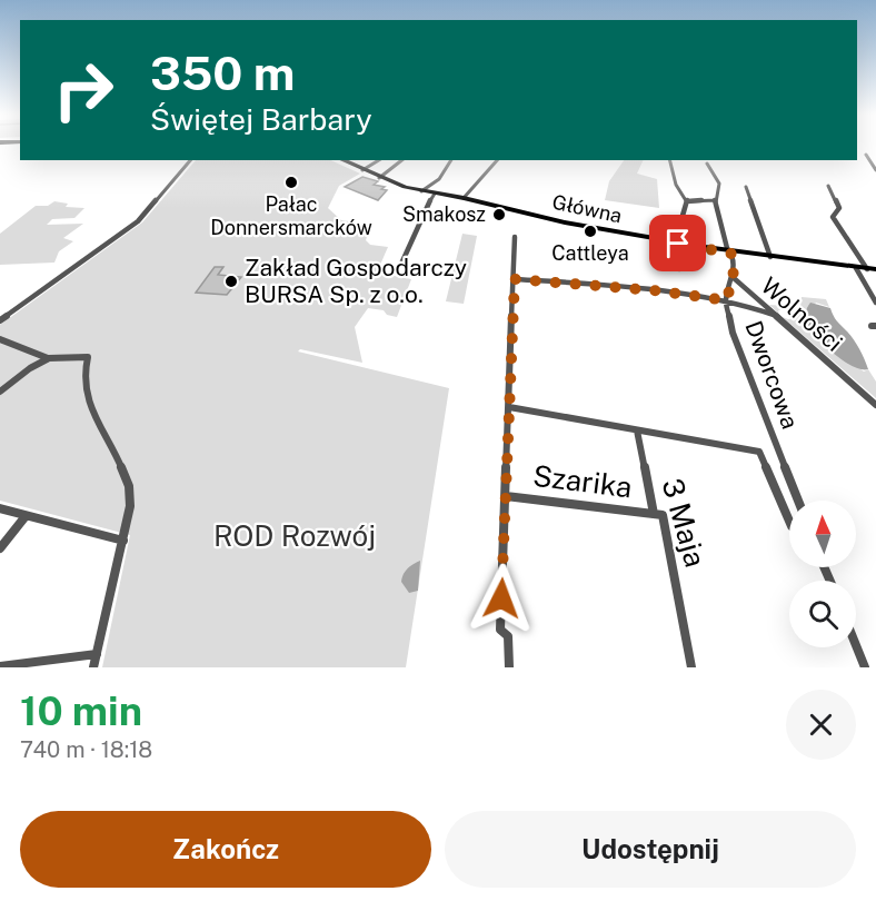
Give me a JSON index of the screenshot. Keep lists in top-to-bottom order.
{
  "streets": {
    "main road": ["Główna"],
    "street": [
      "Wolności",
      "Dworcowa",
      "Szarika",
      "3 Maja"
    ]
  },
  "crossings": [
    ["Główna", "Dworcowa"],
    ["Wolności", "Dworcowa"],
    ["Szarika", "3 Maja"]
  ],
  "parks": ["ROD Rozwój"],
  "places": [
    "Pałac Donnersmarcków",
    "Smakosz",
    "Cattleya",
    "Zakład Gospodarczy BURSA Sp. z o.o."
  ],
  "north": "top",
  "page": {
    "turn": ["350 m", "Świętej Barbary"],
    "heading": ["10 min", "740 m · 18:18"],
    "buttons": ["Zakończ", "Udostępnij"]
  }
}
